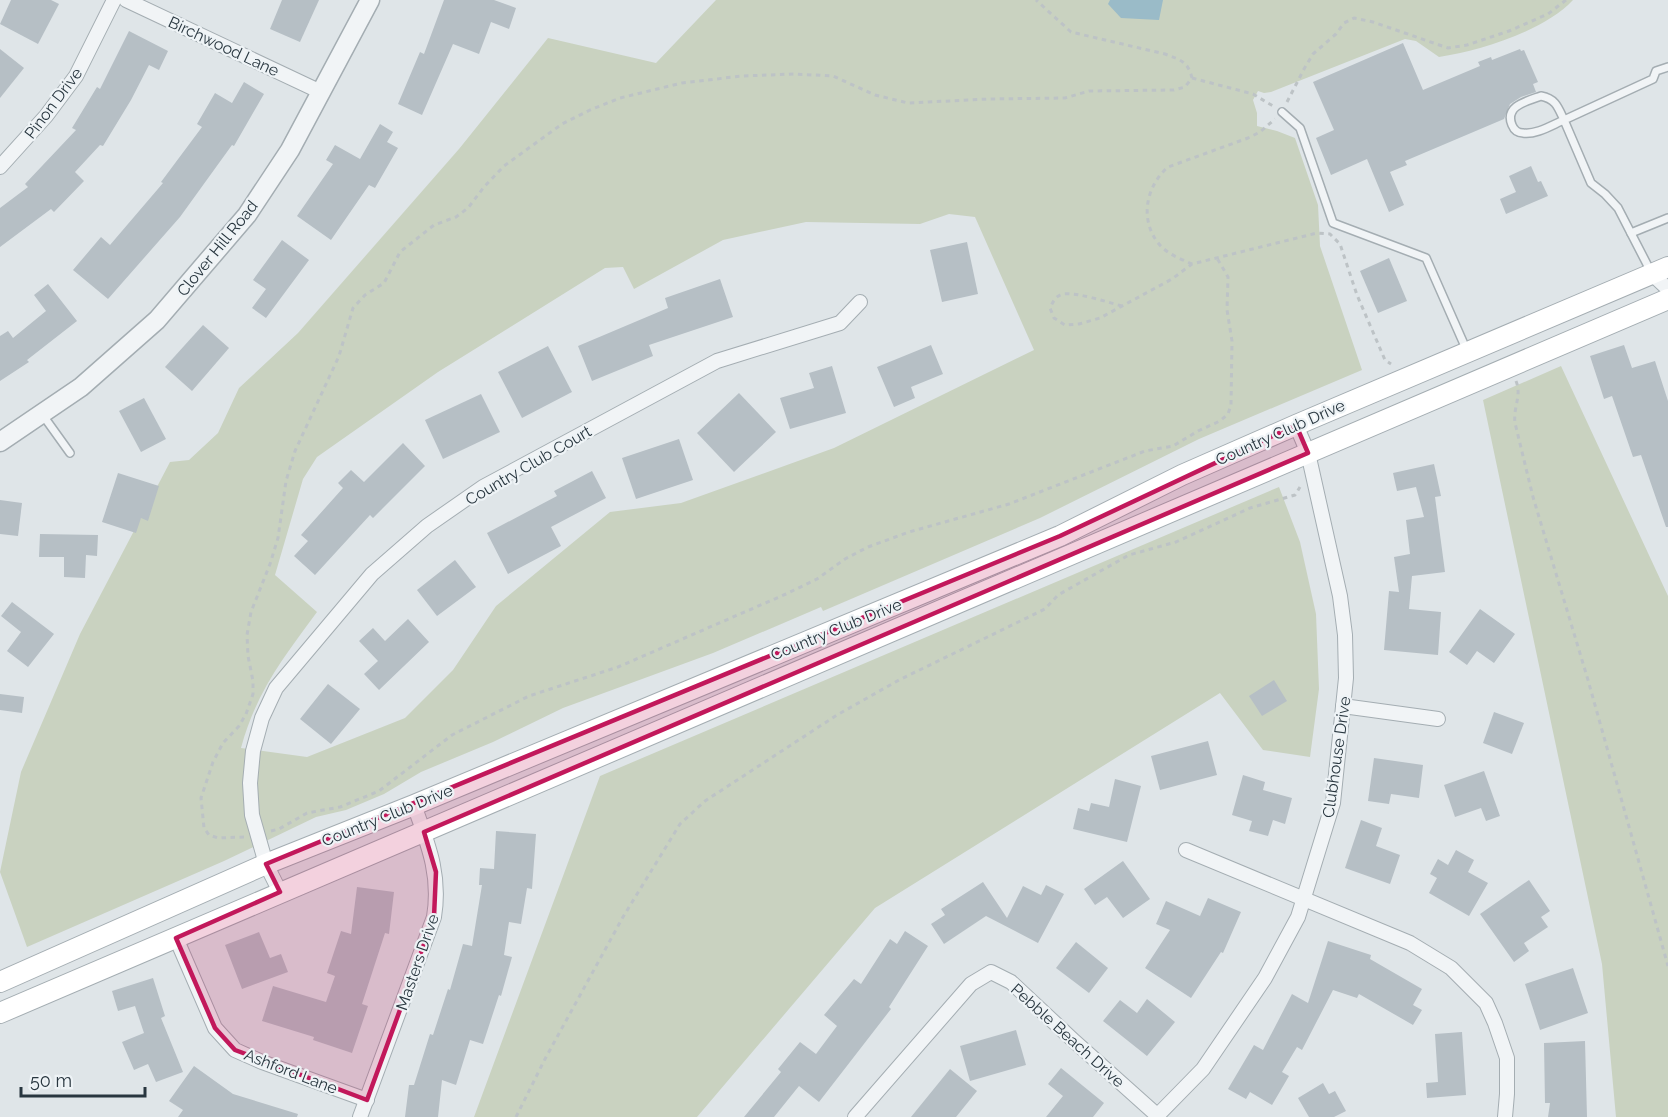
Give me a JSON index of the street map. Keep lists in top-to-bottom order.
{
  "streets": {
    "main road": ["Country Club Drive"],
    "street": [
      "Birchwood Lane",
      "Pinon Drive",
      "Clover Hill Road",
      "Country Club Court",
      "Clubhouse Drive",
      "Masters Drive",
      "Pebble Beach Drive",
      "Ashford Lane"
    ]
  },
  "crossings": [
    ["Birchwood Lane", "Clover Hill Road"],
    ["Country Club Drive", "Country Club Court"],
    ["Country Club Drive", "Clubhouse Drive"],
    ["Country Club Drive", "Masters Drive"],
    ["Country Club Drive", "Ashford Lane"],
    ["Clubhouse Drive", "Pebble Beach Drive"],
    ["Masters Drive", "Ashford Lane"]
  ],
  "scale_bar": "50 m"
}
